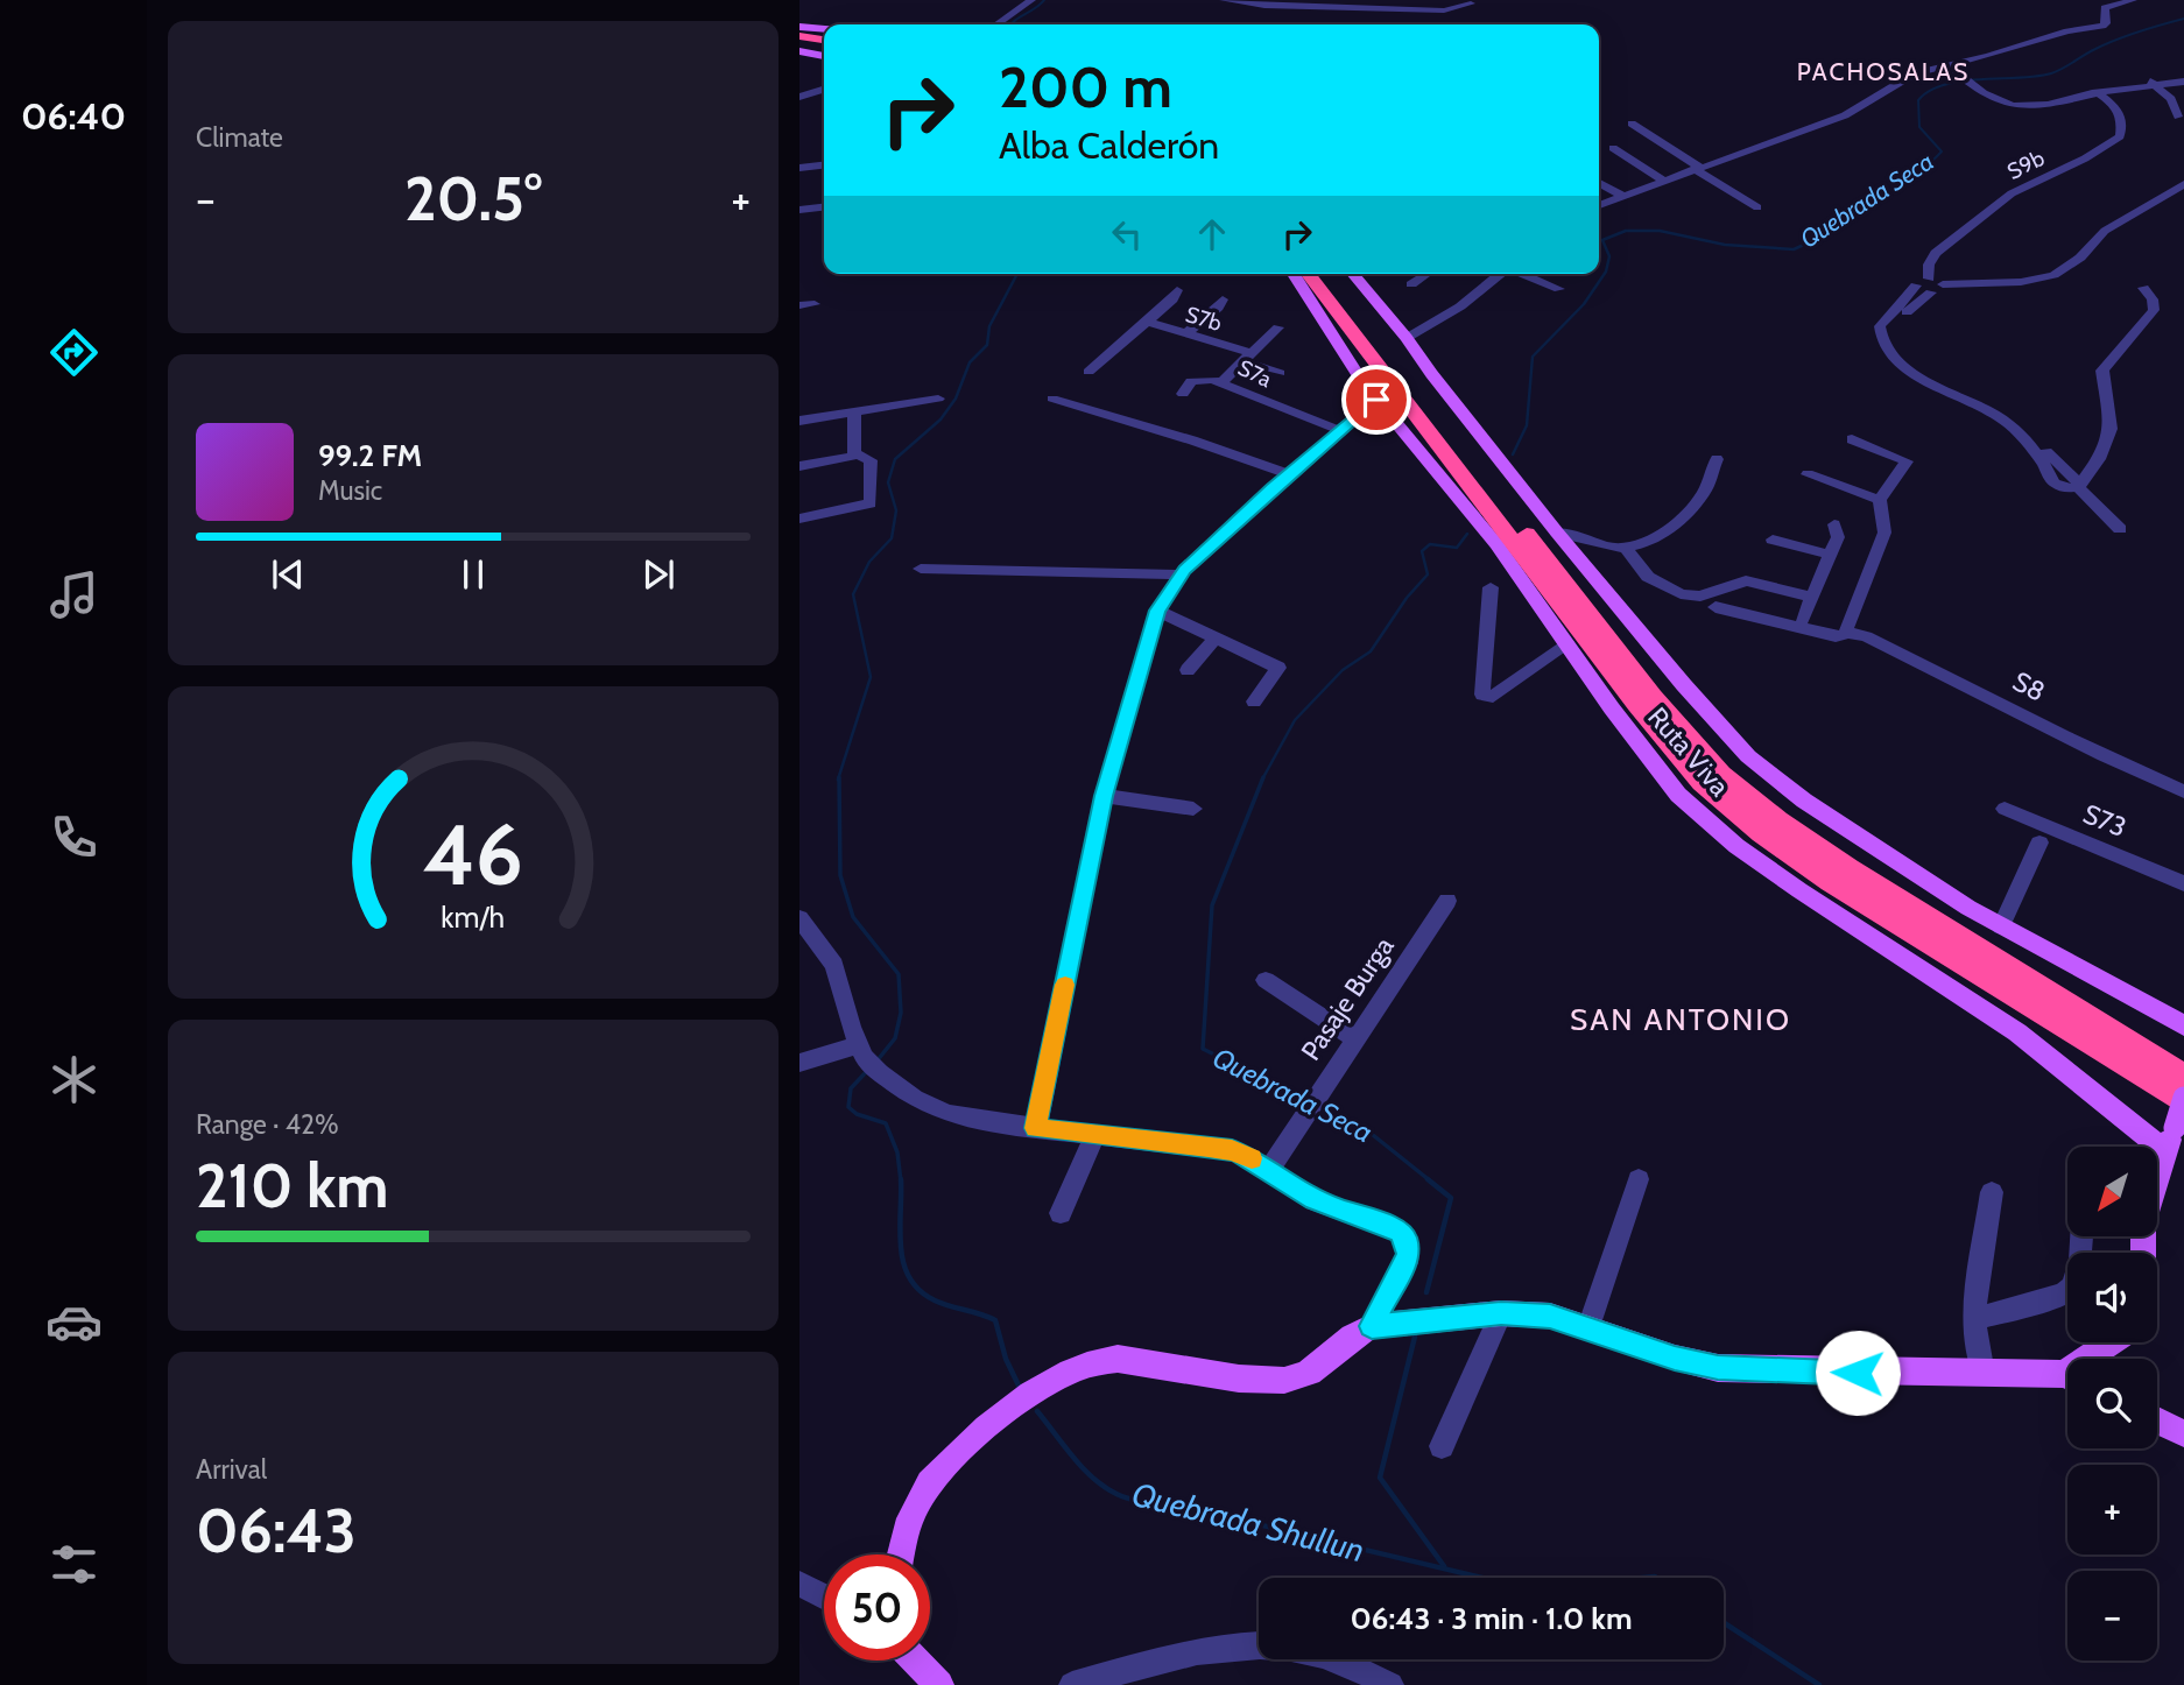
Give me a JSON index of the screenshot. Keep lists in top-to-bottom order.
{
  "streets": {
    "highway": ["Ruta Viva"],
    "street": [
      "S9b",
      "S7b",
      "S7a",
      "S8",
      "S73",
      "Pasaje Burga"
    ]
  },
  "crossings": [
    ["S7b", "S7a"]
  ],
  "districts": ["PACHOSALAS", "SAN ANTONIO"],
  "water": ["Quebrada Seca", "Quebrada Shullun"],
  "north": "bottom left",
  "page": {
    "tabs": "06:40",
    "tile": [
      "Climate",
      ["Range · 42%", "210 km"],
      ["Arrival", "06:43"]
    ],
    "turn": ["200 m", "Alba Calderón"],
    "heat": ["−", "20.5°", "+"],
    "song": ["99.2 FM", "Music"],
    "map_buttons": ["+", "−"],
    "limit": "50",
    "trip": "06:43 · 3 min · 1.0 km",
    "gauge": ["46", "km/h"]
  }
}
